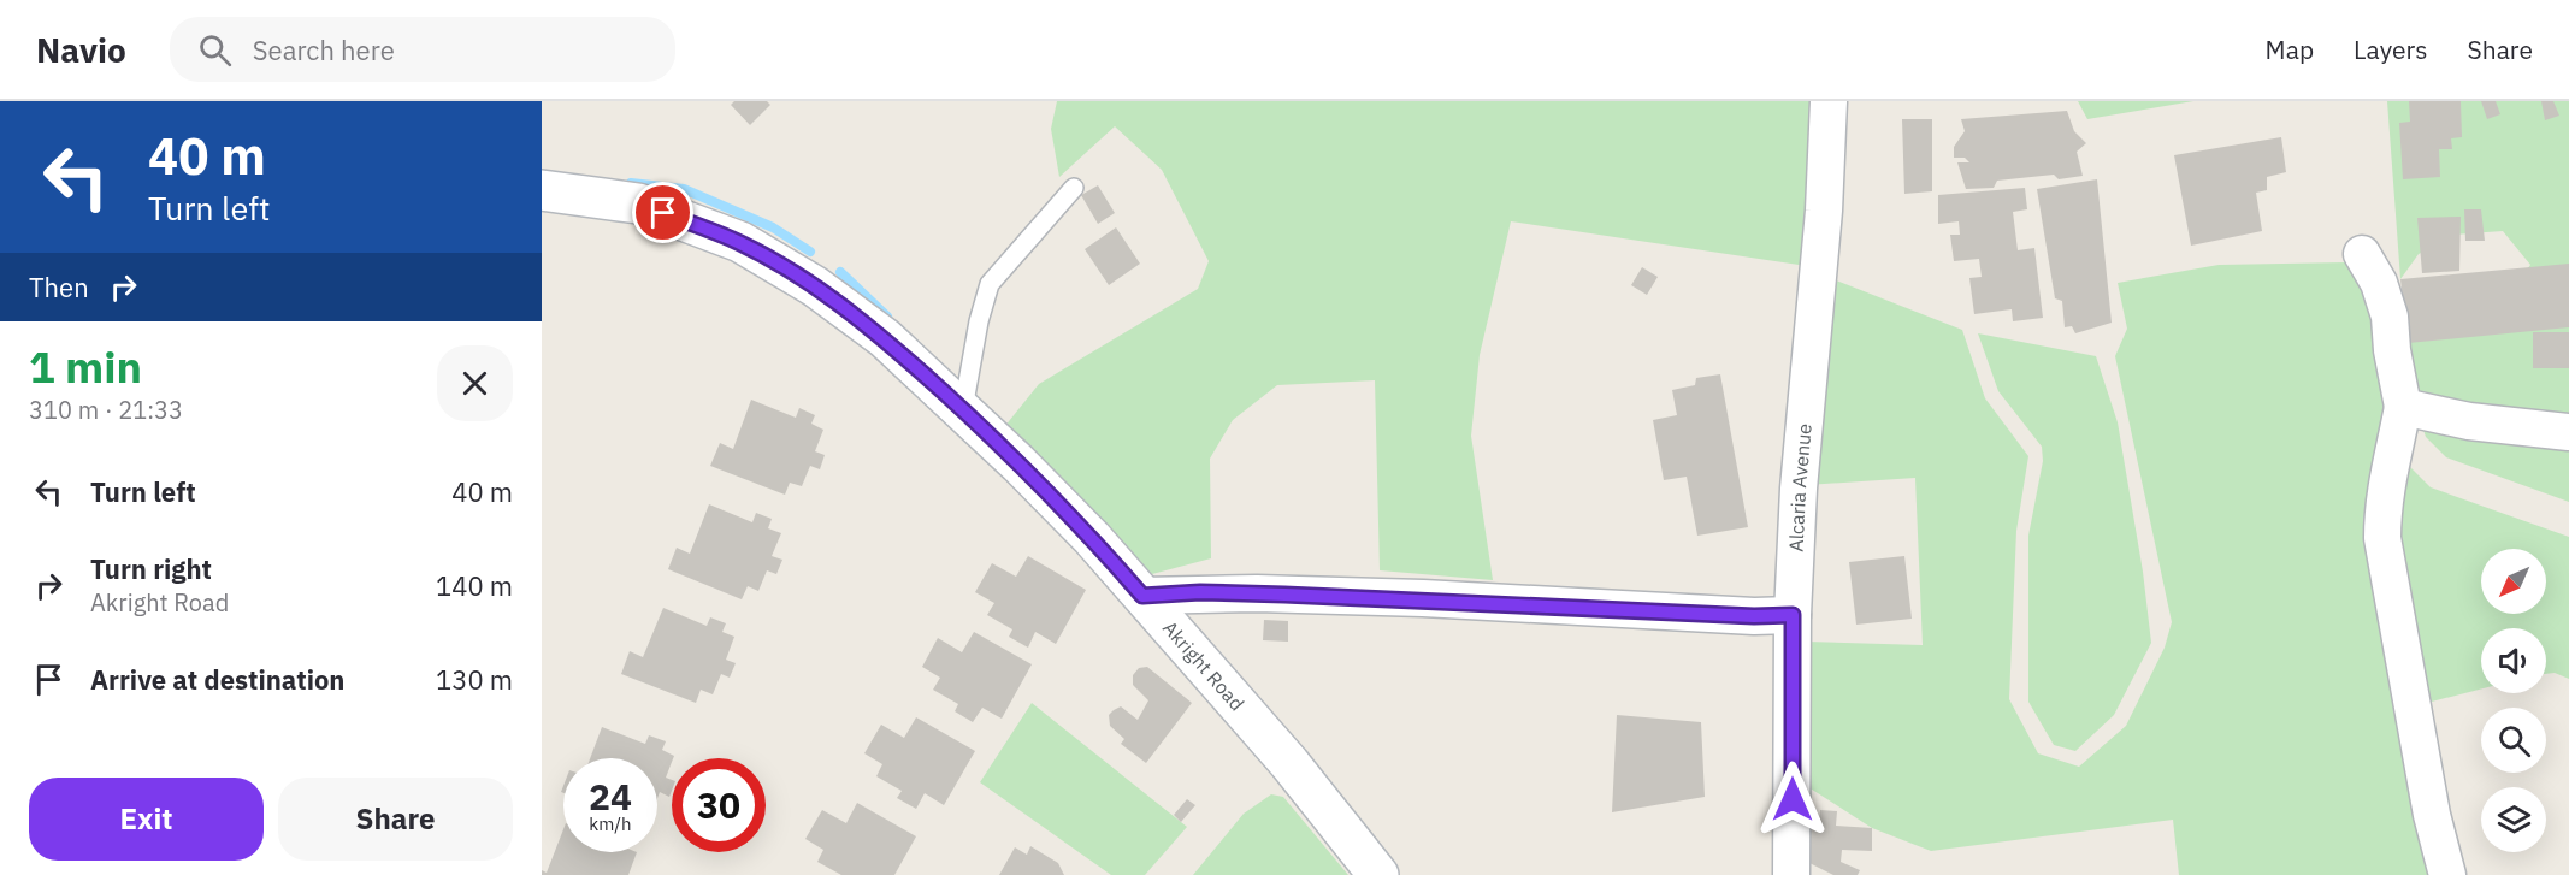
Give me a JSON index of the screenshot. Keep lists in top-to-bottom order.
{
  "streets": {
    "street": ["Alcaria Avenue", "Akright Road"]
  },
  "north": "bottom left",
  "page": {
    "header": "Navio",
    "search": "Search here",
    "nav": ["Map", "Layers", "Share"],
    "turn": ["40 m", "Turn left"],
    "then": "Then",
    "heading": ["1 min", "310 m · 21:33"],
    "list": [
      {
        "name": "Turn left",
        "value": "40 m"
      },
      {
        "name": "Turn right",
        "note": "Akright Road",
        "value": "140 m"
      },
      {
        "name": "Arrive at destination",
        "value": "130 m"
      }
    ],
    "speed": "24 km/h",
    "limit": "30",
    "buttons": ["Exit", "Share"]
  }
}
